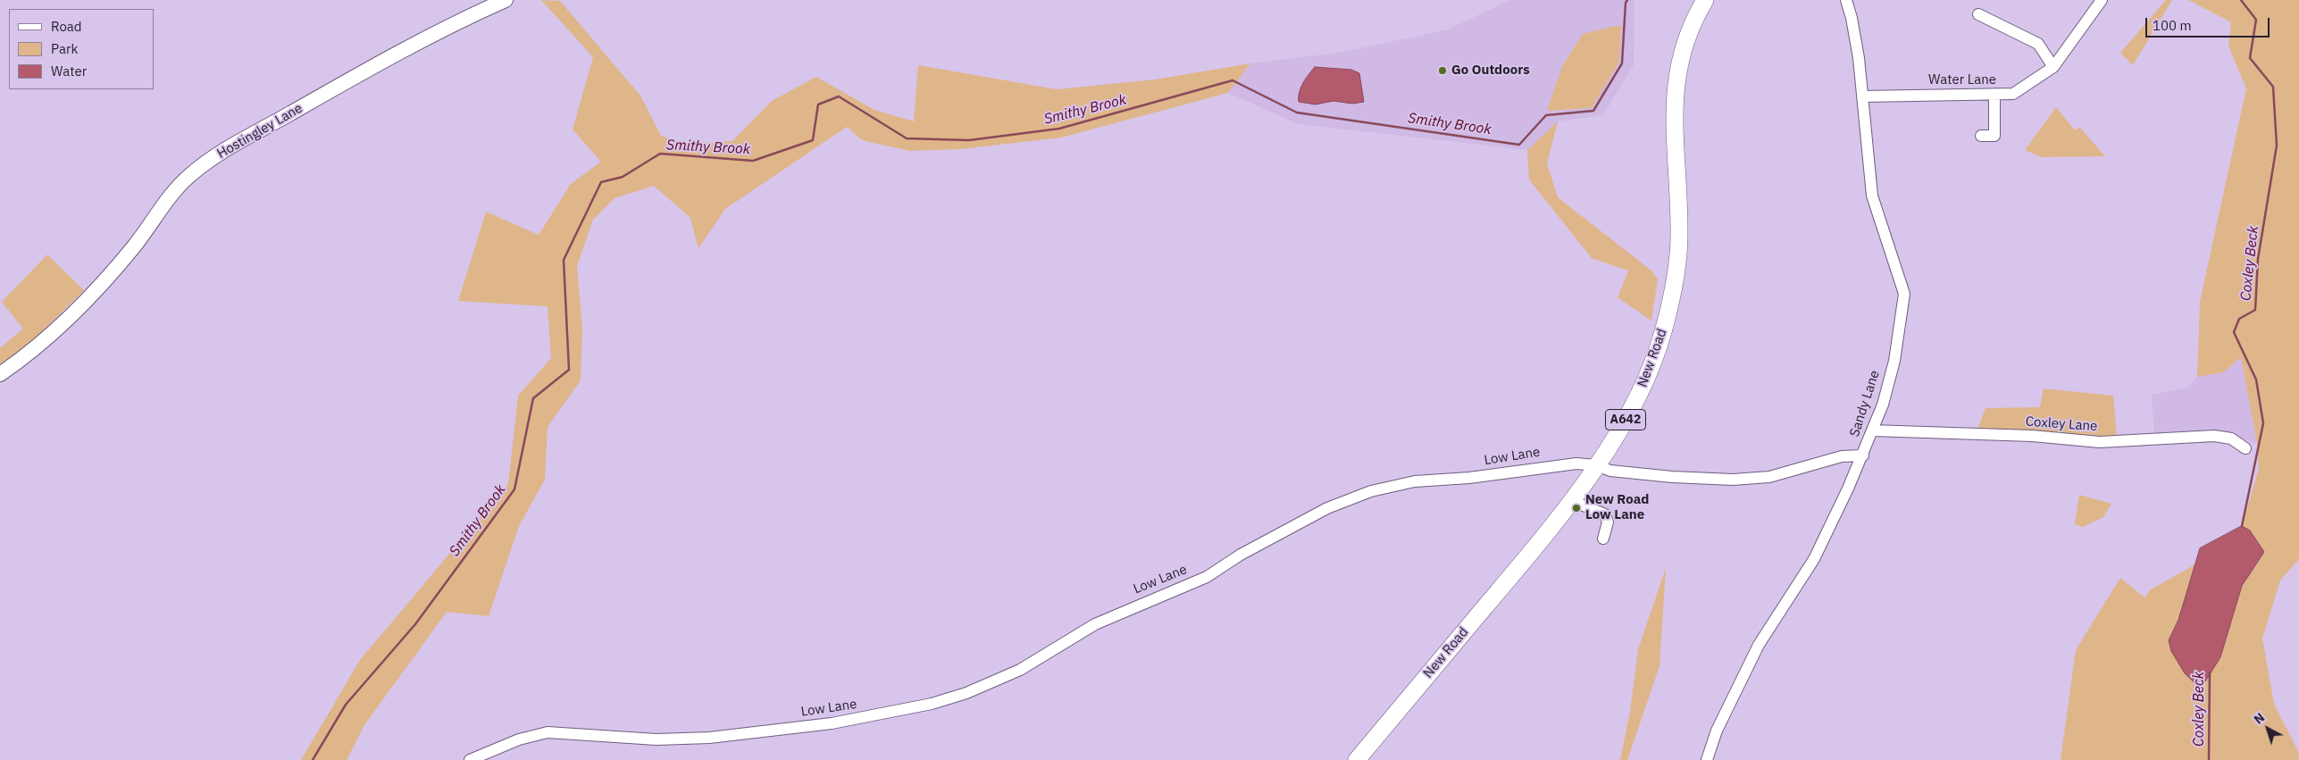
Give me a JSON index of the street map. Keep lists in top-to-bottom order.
{
  "streets": {
    "highway": ["New Road", "A642"],
    "main road": ["Hostingley Lane"],
    "street": [
      "Water Lane",
      "Sandy Lane",
      "Coxley Lane",
      "Low Lane"
    ]
  },
  "crossings": [
    ["Water Lane", "Sandy Lane"],
    ["New Road", "Low Lane"],
    ["Sandy Lane", "Coxley Lane"],
    ["Sandy Lane", "Low Lane"]
  ],
  "water": ["Smithy Brook", "Coxley Beck"],
  "places": ["Go Outdoors", "New Road Low Lane"],
  "legend": ["Road", "Park", "Water"],
  "scale_bar": "100 m",
  "north": "top left"
}
